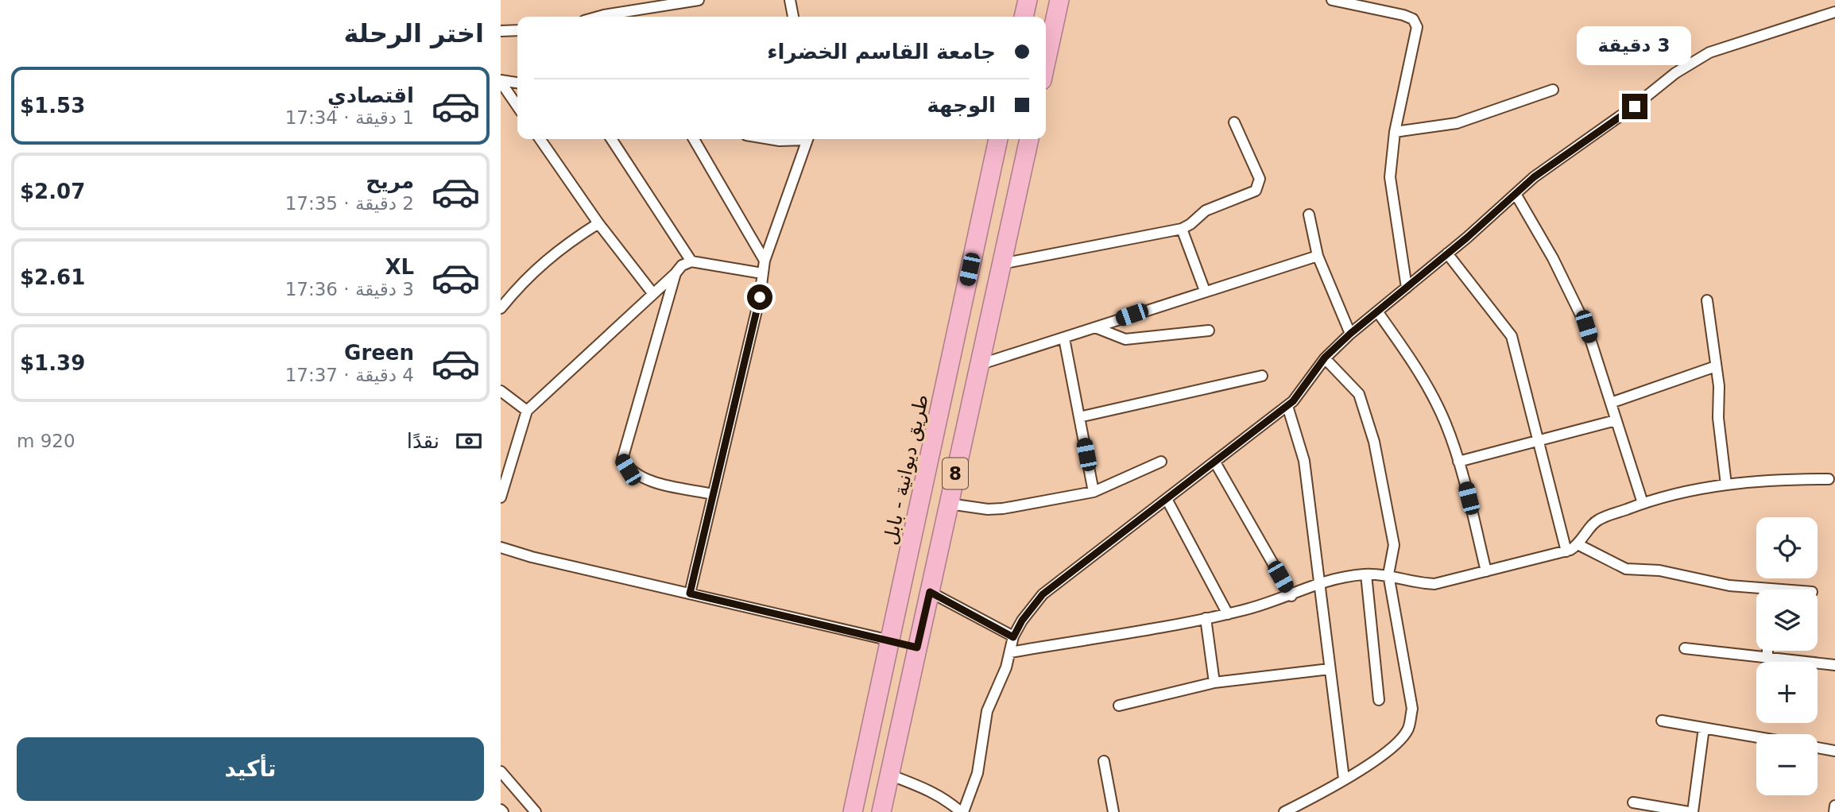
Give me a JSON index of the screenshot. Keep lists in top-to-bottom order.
{
  "streets": {
    "highway": ["طريق ديوانية - بابل", "8"]
  },
  "page": {
    "heading": "اختر الرحلة",
    "banner": ["جامعة القاسم الخضراء", "الوجهة"],
    "bubble": "3 دقيقة",
    "list": [
      {
        "name": "اقتصادي",
        "note": "1 دقيقة · 17:34",
        "value": "$1.53"
      },
      {
        "name": "مريح",
        "note": "2 دقيقة · 17:35",
        "value": "$2.07"
      },
      {
        "name": "XL",
        "note": "3 دقيقة · 17:36",
        "value": "$2.61"
      },
      {
        "name": "Green",
        "note": "4 دقيقة · 17:37",
        "value": "$1.39"
      }
    ],
    "pay": ["نقدًا", "920 m"],
    "map_buttons": ["+", "−"],
    "buttons": "تأكيد"
  }
}
